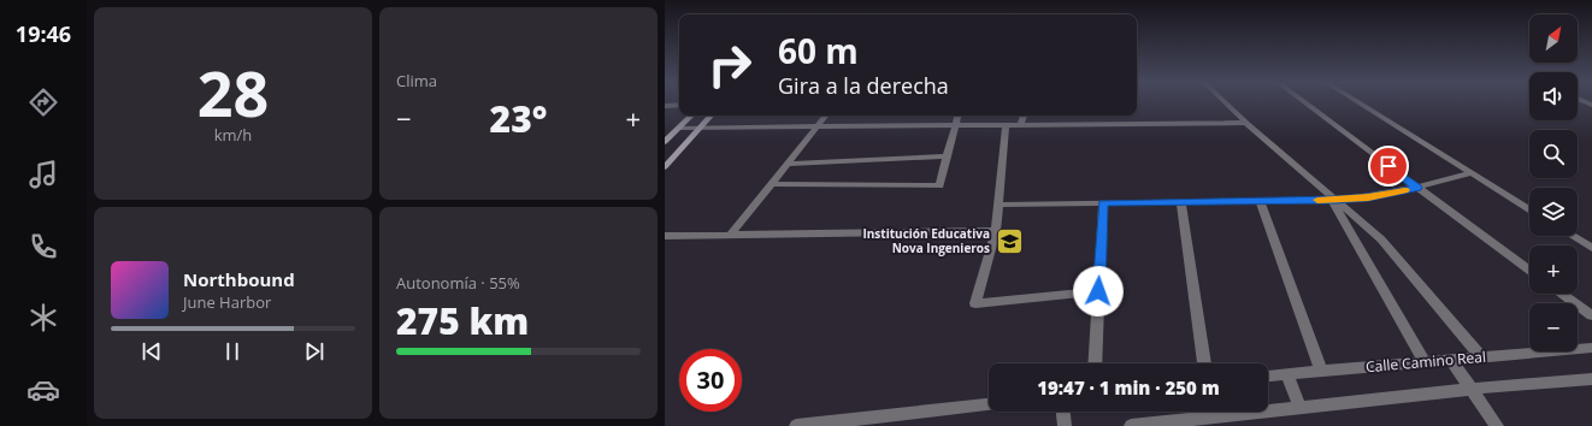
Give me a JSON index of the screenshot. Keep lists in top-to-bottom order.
{
  "streets": {
    "street": ["Calle Camino Real"]
  },
  "places": {
    "school or university": ["Institución Educativa Nova Ingenieros"]
  },
  "north": "top right",
  "page": {
    "tabs": "19:46",
    "tile": [
      ["28", "km/h"],
      "Clima",
      ["Autonomía · 55%", "275 km"]
    ],
    "map_buttons": ["+", "−"],
    "turn": ["60 m", "Gira a la derecha"],
    "heat": ["−", "23°", "+"],
    "song": ["Northbound", "June Harbor"],
    "limit": "30",
    "trip": "19:47 · 1 min · 250 m"
  }
}
